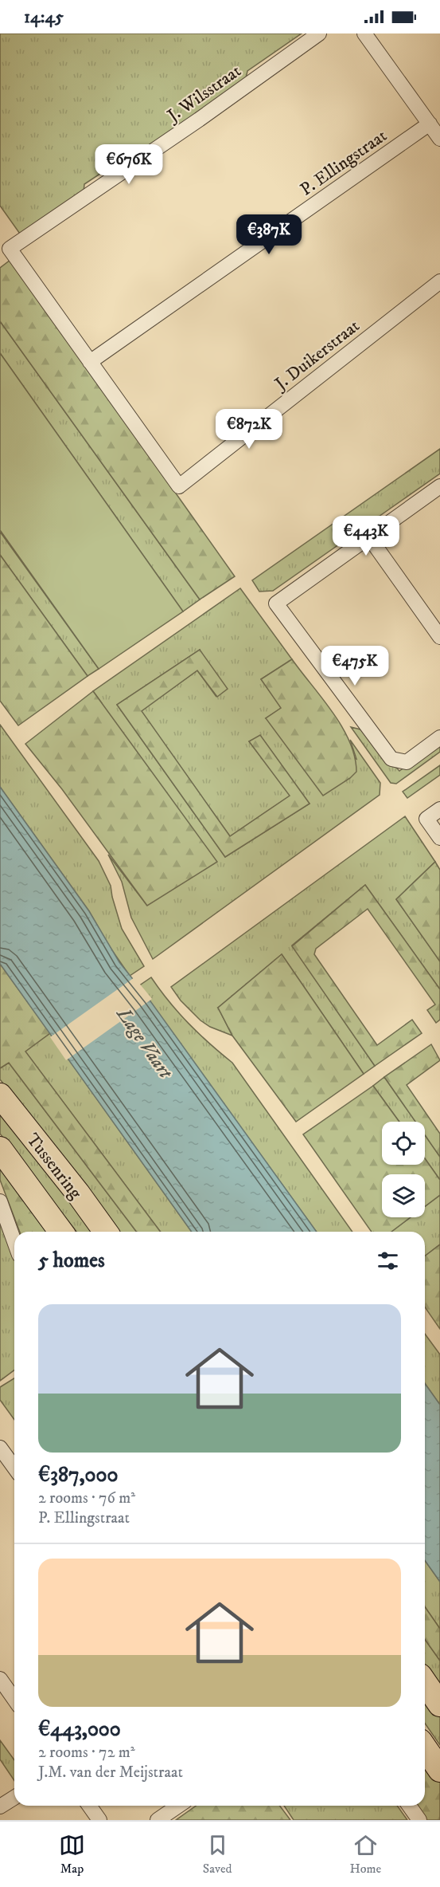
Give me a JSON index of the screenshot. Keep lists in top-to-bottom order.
{
  "streets": {
    "highway": ["Tussenring"],
    "street": ["J. Wilsstraat", "P. Ellingstraat", "J. Duikerstraat"]
  },
  "crossings": [
    ["J. Wilsstraat", "P. Ellingstraat"],
    ["J. Wilsstraat", "J. Duikerstraat"],
    ["P. Ellingstraat", "J. Duikerstraat"]
  ],
  "water": ["Lage Vaart"],
  "page": {
    "status": "14:45",
    "price": [
      "€676K",
      "€387K",
      "€872K",
      "€443K",
      "€475K"
    ],
    "heading": "5 homes",
    "list": [
      {
        "name": "€387,000",
        "note": "2 rooms · 76 m² · P. Ellingstraat"
      },
      {
        "name": "€443,000",
        "note": "2 rooms · 72 m² · J.M. van der Meijstraat"
      }
    ],
    "tabs": ["Map", "Saved", "Home"]
  }
}
